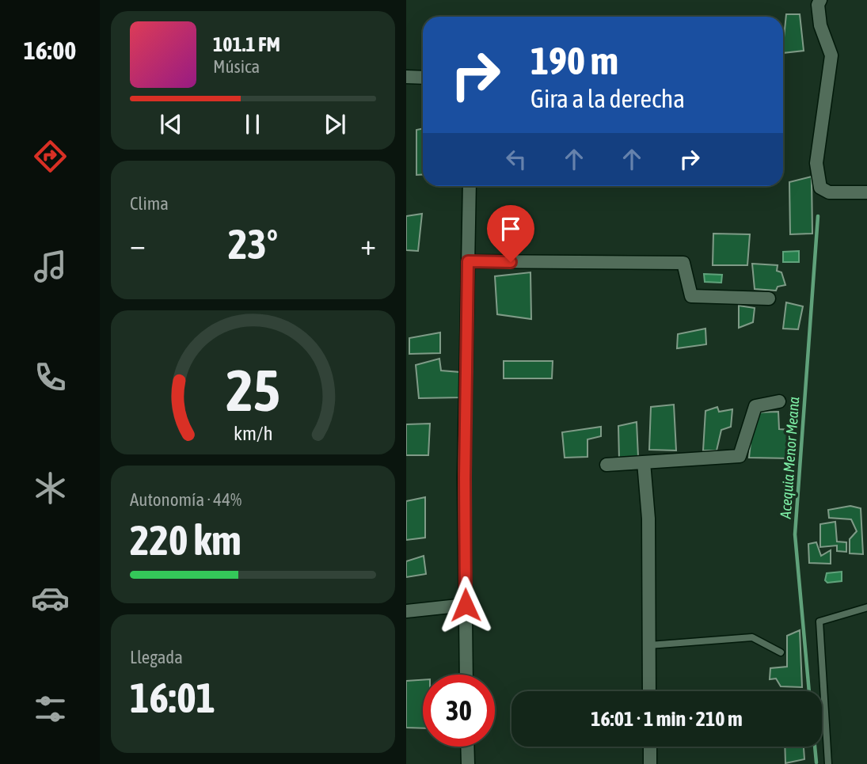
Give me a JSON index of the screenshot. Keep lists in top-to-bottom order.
{
  "water": ["Acequia Menor Meana"],
  "page": {
    "tabs": "16:00",
    "turn": ["190 m", "Gira a la derecha"],
    "song": ["101.1 FM", "Música"],
    "tile": [
      "Clima",
      ["Autonomía · 44%", "220 km"],
      ["Llegada", "16:01"]
    ],
    "heat": ["−", "23°", "+"],
    "limit": "30",
    "trip": "16:01 · 1 min · 210 m",
    "gauge": ["25", "km/h"]
  }
}
